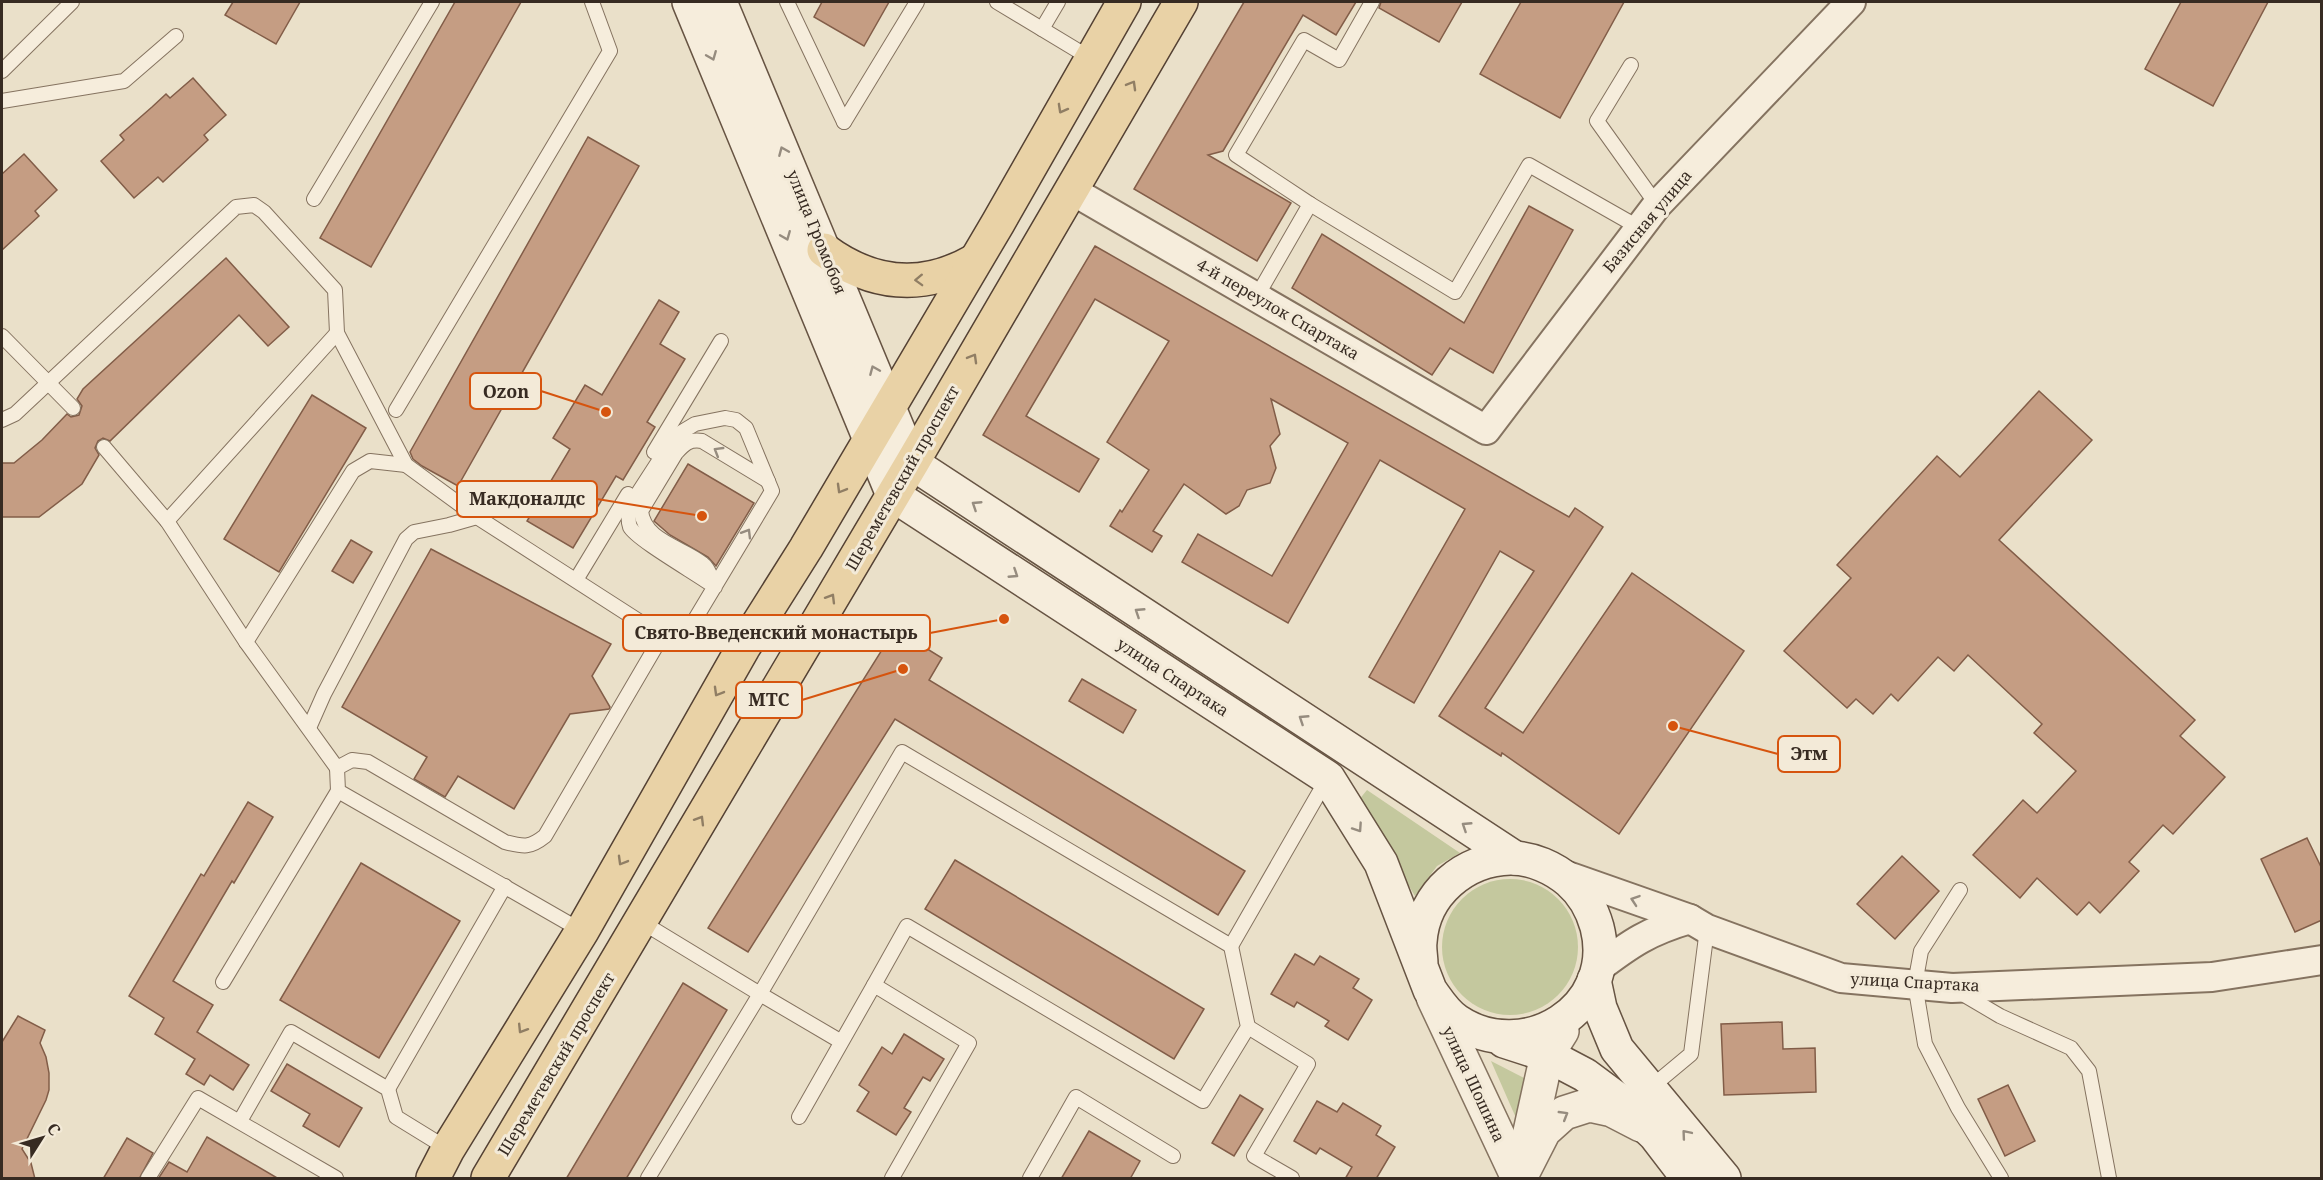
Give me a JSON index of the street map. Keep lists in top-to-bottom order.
{
  "streets": {
    "main road": [
      "улица Громобоя",
      "Шереметевский проспект",
      "улица Спартака",
      "улица Шошина"
    ],
    "street": ["Базисная улица", "4-й переулок Спартака"]
  },
  "crossings": [
    ["Базисная улица", "4-й переулок Спартака"],
    ["улица Громобоя", "Шереметевский проспект"],
    ["4-й переулок Спартака", "Шереметевский проспект"],
    ["Шереметевский проспект", "улица Спартака"],
    ["улица Спартака", "улица Шошина"]
  ],
  "places": [
    "Ozon",
    "Макдоналдс",
    "Свято-Введенский монастырь",
    "МТС",
    "Этм"
  ],
  "north": "top right"
}
